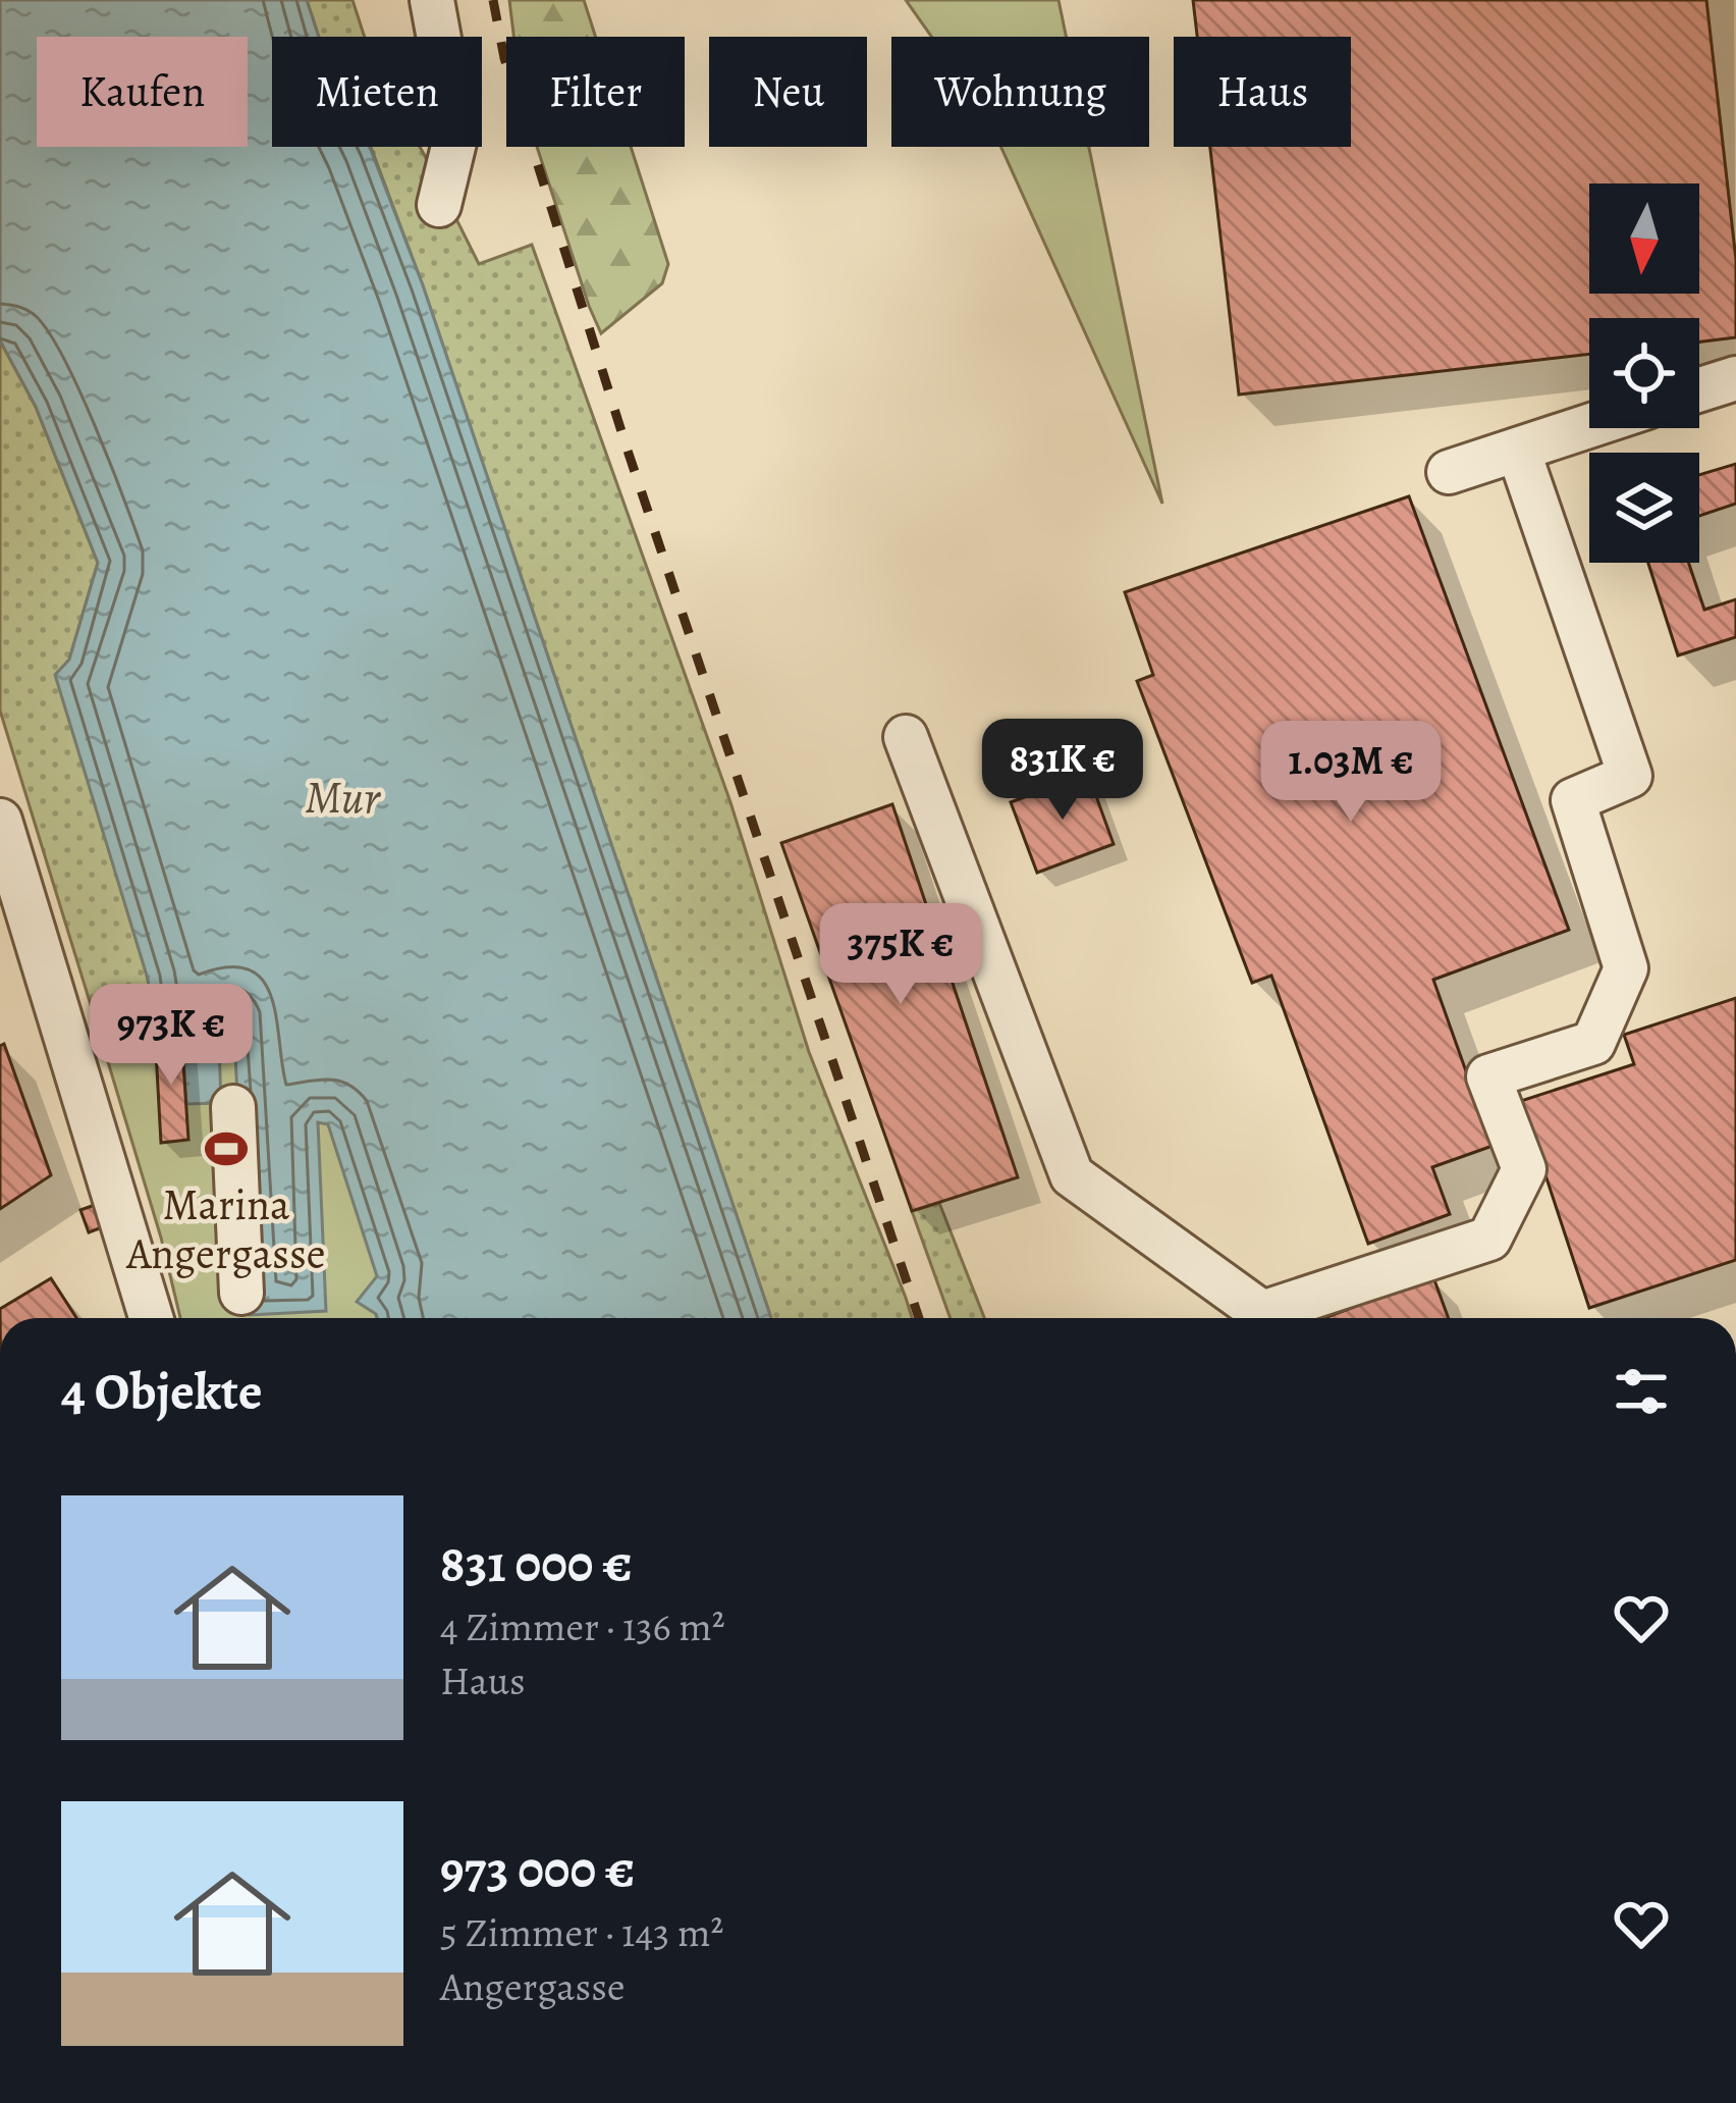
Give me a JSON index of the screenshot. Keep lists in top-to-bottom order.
{
  "water": ["Mur"],
  "places": {
    "sports": ["Marina Angergasse"]
  },
  "north": "bottom",
  "page": {
    "chip": [
      "Kaufen",
      "Mieten",
      "Filter",
      "Neu",
      "Wohnung",
      "Haus"
    ],
    "price": [
      "831K €",
      "1.03M €",
      "375K €",
      "973K €"
    ],
    "heading": "4 Objekte",
    "list": [
      {
        "name": "831 000 €",
        "note": "4 Zimmer · 136 m² · Haus"
      },
      {
        "name": "973 000 €",
        "note": "5 Zimmer · 143 m² · Angergasse"
      }
    ]
  }
}
